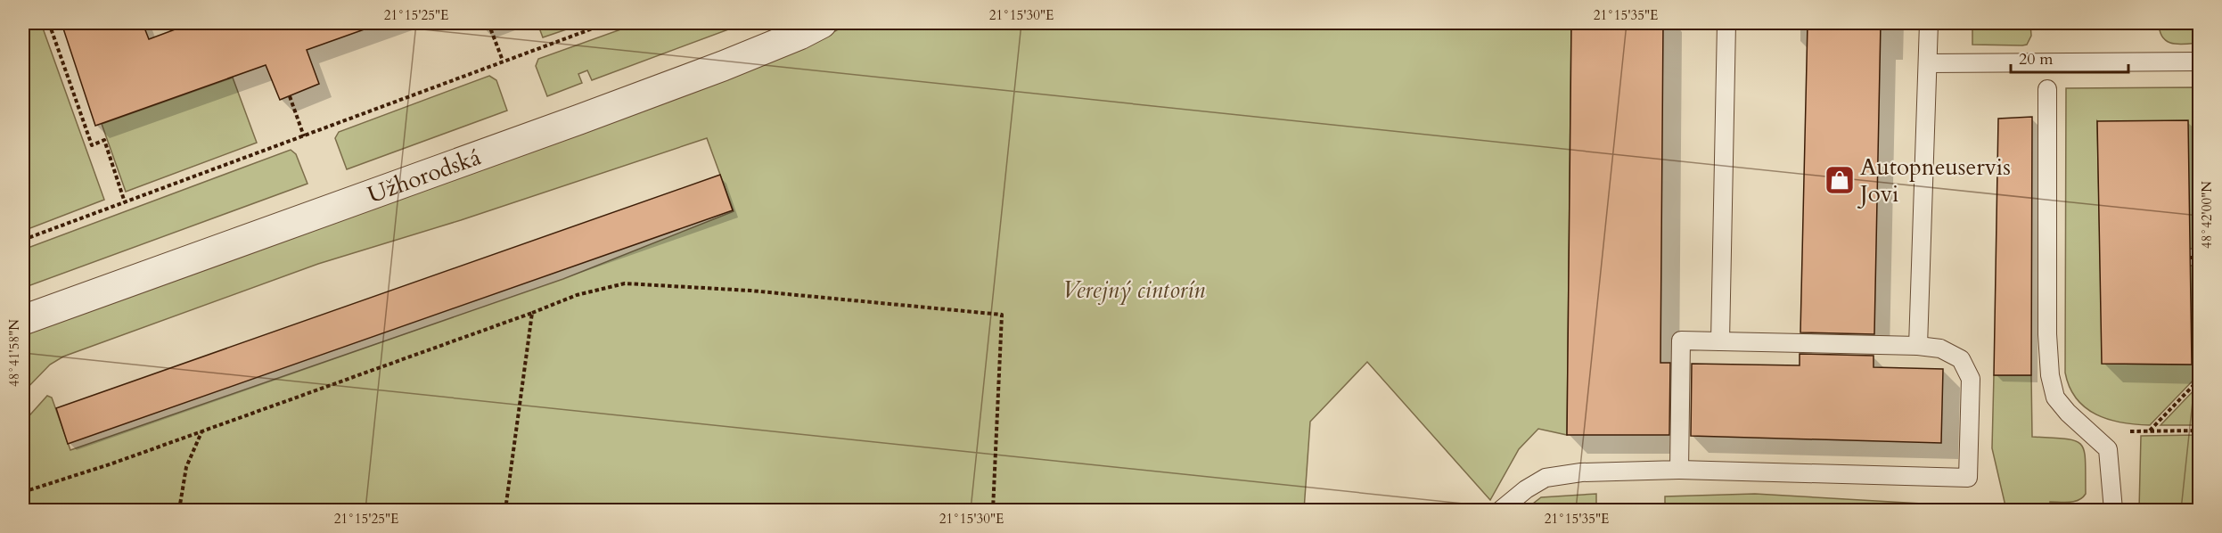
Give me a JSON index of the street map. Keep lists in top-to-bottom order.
{
  "streets": {
    "street": ["Užhorodská"]
  },
  "parks": ["Verejný cintorín"],
  "places": {
    "shop": ["Autopneuservis Jovi"]
  },
  "scale_bar": "20 m",
  "coordinates": [
    "21°15'25\"E",
    "21°15'30\"E",
    "21°15'35\"E",
    "48°42'00\"N",
    "48°41'58\"N"
  ]
}
